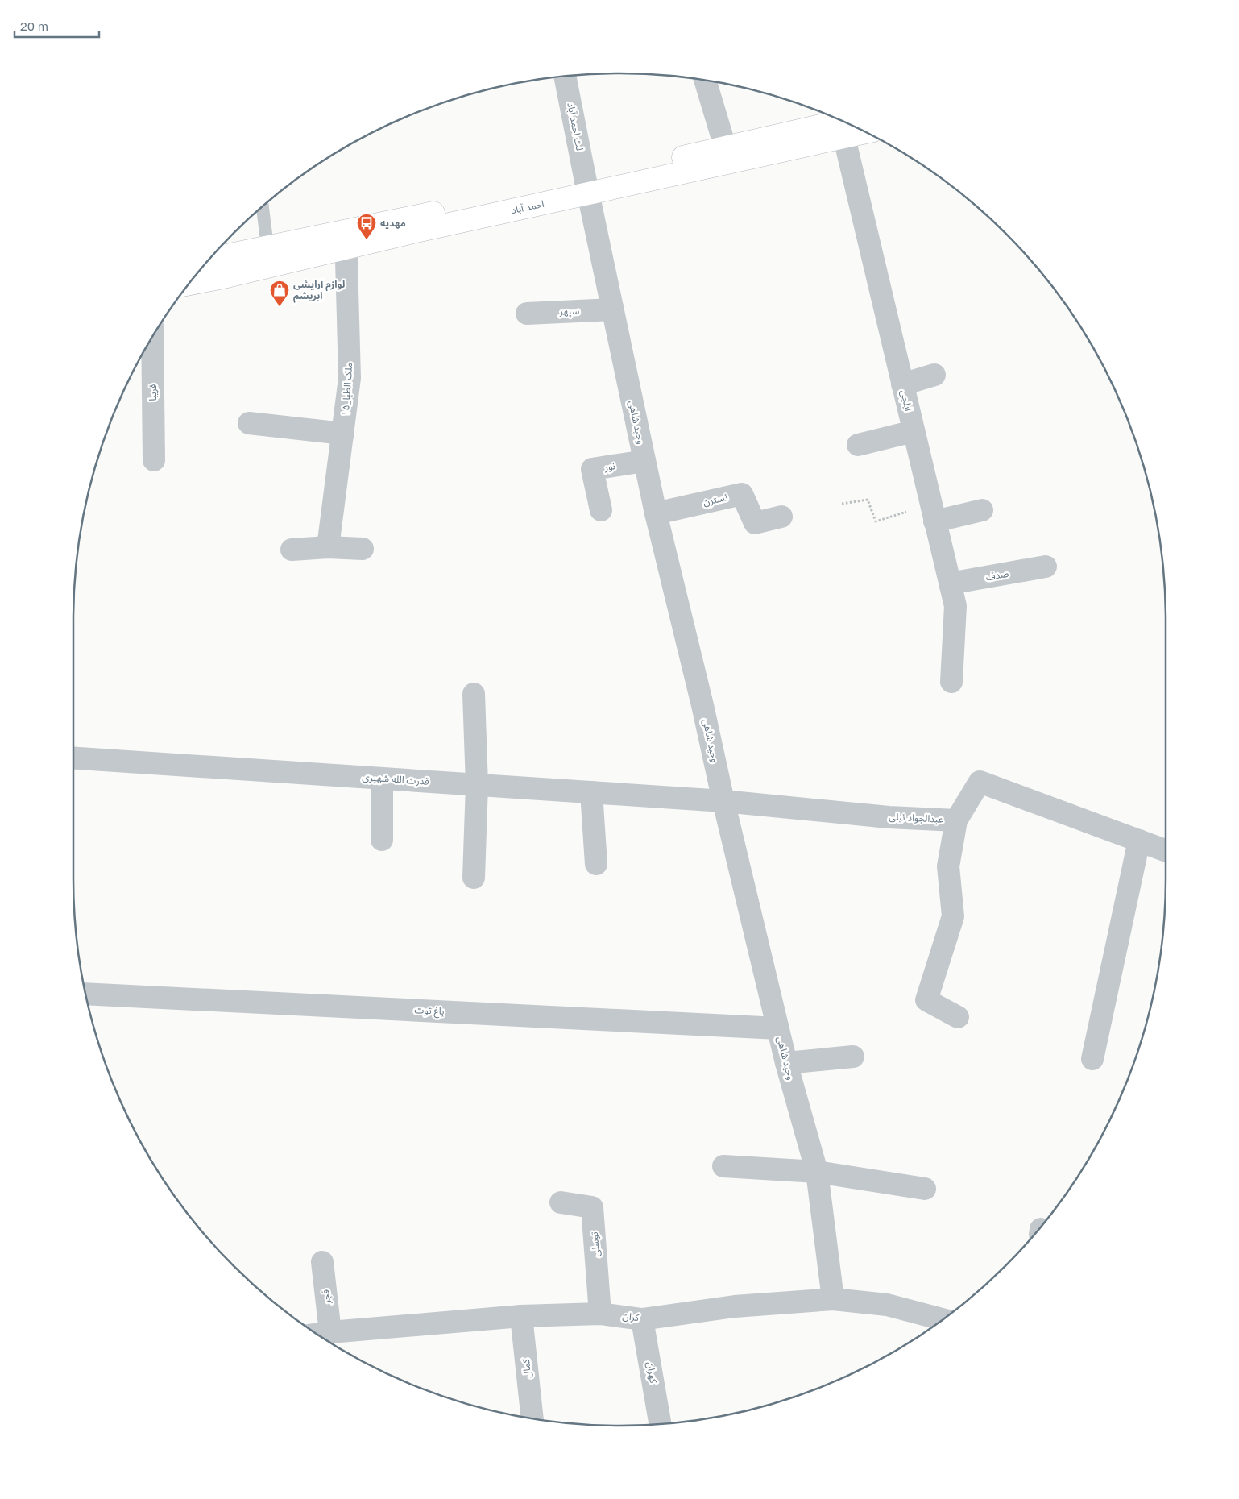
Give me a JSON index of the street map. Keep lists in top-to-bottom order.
{
  "streets": {
    "main road": ["احمد آباد"],
    "street": [
      "لت احمد آباد",
      "سپهر",
      "۱۵_ملک الطبا",
      "فریبا",
      "ایلچی",
      "وحید شاهی",
      "نور",
      "نسترن",
      "صدف",
      "قدرت الله شهیری",
      "عبدالجواد نیلی",
      "باغ توت",
      "توسلی",
      "فجر",
      "کران",
      "کمال",
      "کهران"
    ]
  },
  "crossings": [
    ["لت احمد آباد", "احمد آباد"],
    ["لت احمد آباد", "وحید شاهی"],
    ["احمد آباد", "۱۵_ملک الطبا"],
    ["احمد آباد", "ایلچی"],
    ["احمد آباد", "وحید شاهی"],
    ["سپهر", "وحید شاهی"],
    ["ایلچی", "صدف"],
    ["وحید شاهی", "نور"],
    ["وحید شاهی", "نسترن"],
    ["وحید شاهی", "قدرت الله شهیری"],
    ["وحید شاهی", "عبدالجواد نیلی"],
    ["وحید شاهی", "باغ توت"],
    ["وحید شاهی", "کران"],
    ["قدرت الله شهیری", "عبدالجواد نیلی"],
    ["توسلی", "کران"],
    ["فجر", "کران"],
    ["کران", "کمال"],
    ["کران", "کهران"]
  ],
  "places": {
    "bus stop": ["مهدیه"],
    "shop": ["لوازم آرایشی ابریشم"]
  },
  "scale_bar": "20 m"
}
